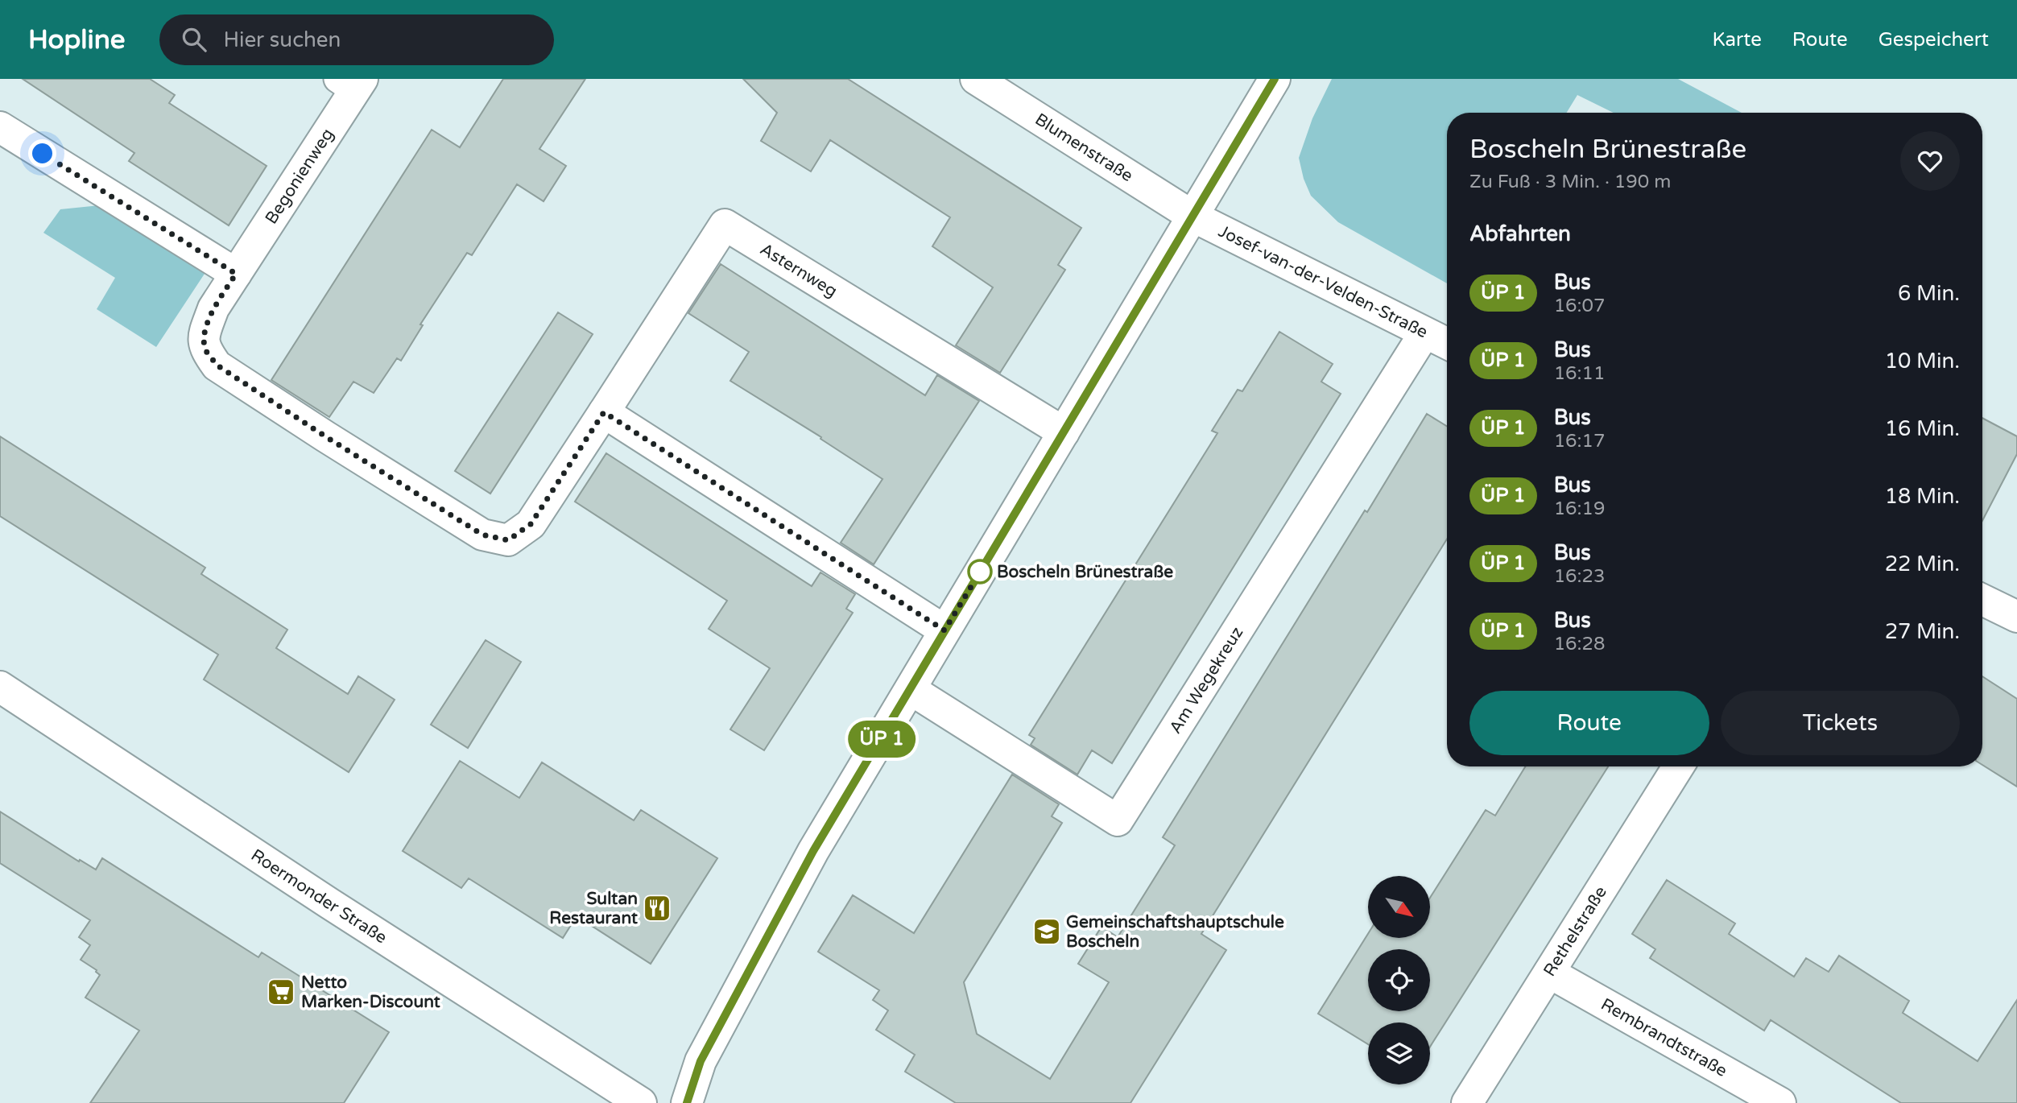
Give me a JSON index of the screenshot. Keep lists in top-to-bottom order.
{
  "streets": {
    "street": [
      "Blumenstraße",
      "Begonienweg",
      "Asternweg",
      "Josef-van-der-Velden-Straße",
      "Am Wegekreuz",
      "Roermonder Straße",
      "Rethelstraße",
      "Rembrandtstraße"
    ]
  },
  "crossings": [
    ["Blumenstraße", "Josef-van-der-Velden-Straße"],
    ["Begonienweg", "Asternweg"],
    ["Josef-van-der-Velden-Straße", "Am Wegekreuz"],
    ["Rethelstraße", "Rembrandtstraße"]
  ],
  "places": {
    "other": ["Boscheln Brünestraße"],
    "restaurant": ["Sultan Restaurant"],
    "school or university": ["Gemeinschaftshauptschule Boscheln"],
    "supermarket": ["Netto Marken-Discount"]
  },
  "north": "bottom right",
  "page": {
    "header": "Hopline",
    "search": "Hier suchen",
    "nav": ["Karte", "Route", "Gespeichert"],
    "on_map": "ÜP 1",
    "heading": [
      ["Boscheln Brünestraße", "Zu Fuß · 3 Min. · 190 m"],
      "Abfahrten"
    ],
    "list": [
      {
        "mark": "ÜP 1",
        "name": "Bus",
        "note": "16:07",
        "value": "6 Min."
      },
      {
        "mark": "ÜP 1",
        "name": "Bus",
        "note": "16:11",
        "value": "10 Min."
      },
      {
        "mark": "ÜP 1",
        "name": "Bus",
        "note": "16:17",
        "value": "16 Min."
      },
      {
        "mark": "ÜP 1",
        "name": "Bus",
        "note": "16:19",
        "value": "18 Min."
      },
      {
        "mark": "ÜP 1",
        "name": "Bus",
        "note": "16:23",
        "value": "22 Min."
      },
      {
        "mark": "ÜP 1",
        "name": "Bus",
        "note": "16:28",
        "value": "27 Min."
      }
    ],
    "buttons": ["Route", "Tickets"]
  }
}
